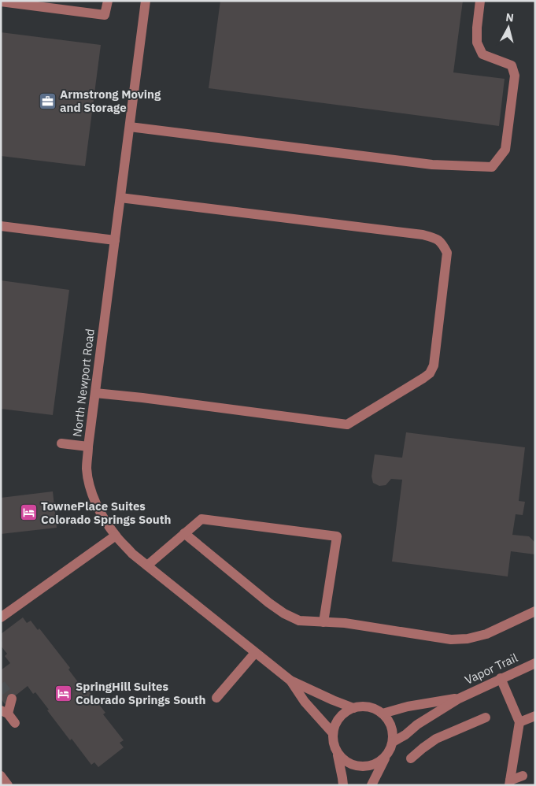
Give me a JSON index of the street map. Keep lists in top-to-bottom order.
{
  "streets": {
    "street": ["North Newport Road", "Vapor Trail"]
  },
  "crossings": [
    ["North Newport Road", "Vapor Trail"]
  ],
  "places": {
    "office": ["Armstrong Moving and Storage"],
    "hotel": ["TownePlace Suites Colorado Springs South", "SpringHill Suites Colorado Springs South"]
  },
  "north": "top"
}
